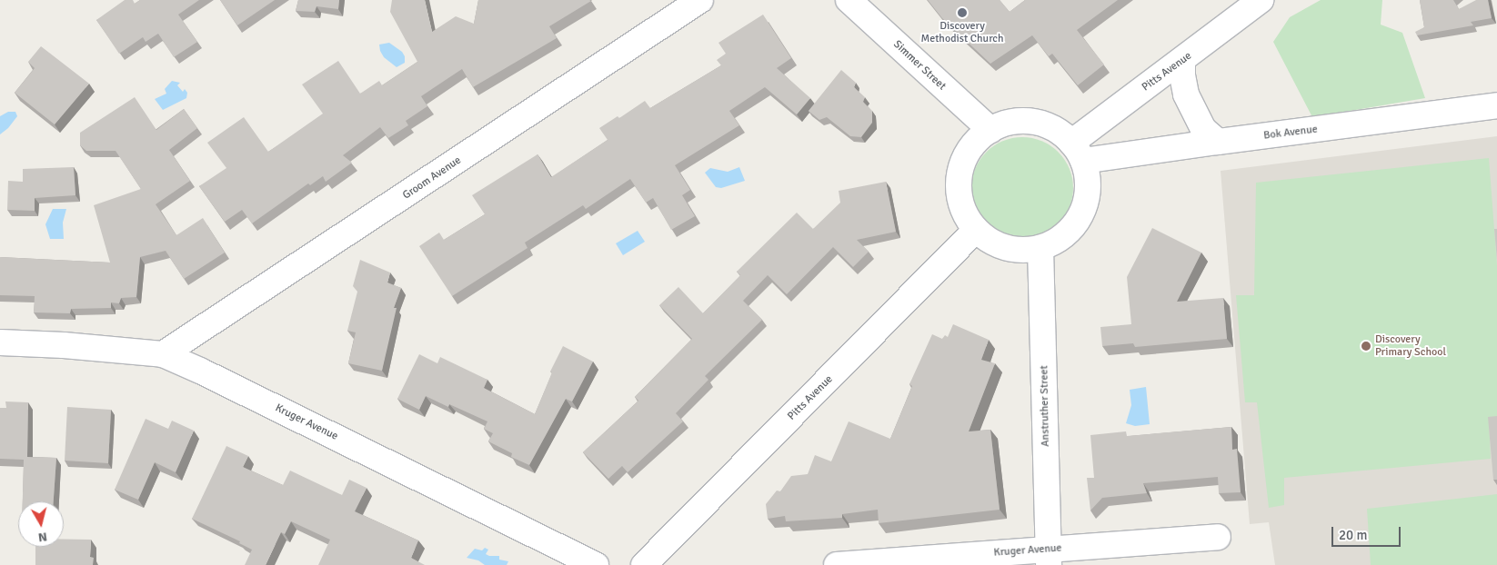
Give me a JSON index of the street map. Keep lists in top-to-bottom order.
{
  "streets": {
    "street": [
      "Simmer Street",
      "Pitts Avenue",
      "Bok Avenue",
      "Groom Avenue",
      "Anstruther Street",
      "Kruger Avenue"
    ]
  },
  "crossings": [
    ["Simmer Street", "Pitts Avenue"],
    ["Simmer Street", "Bok Avenue"],
    ["Simmer Street", "Anstruther Street"],
    ["Pitts Avenue", "Bok Avenue"],
    ["Pitts Avenue", "Anstruther Street"],
    ["Bok Avenue", "Anstruther Street"],
    ["Groom Avenue", "Kruger Avenue"],
    ["Anstruther Street", "Kruger Avenue"]
  ],
  "places": ["Discovery Methodist Church", "Discovery Primary School"],
  "scale_bar": "20 m",
  "north": "bottom"
}
